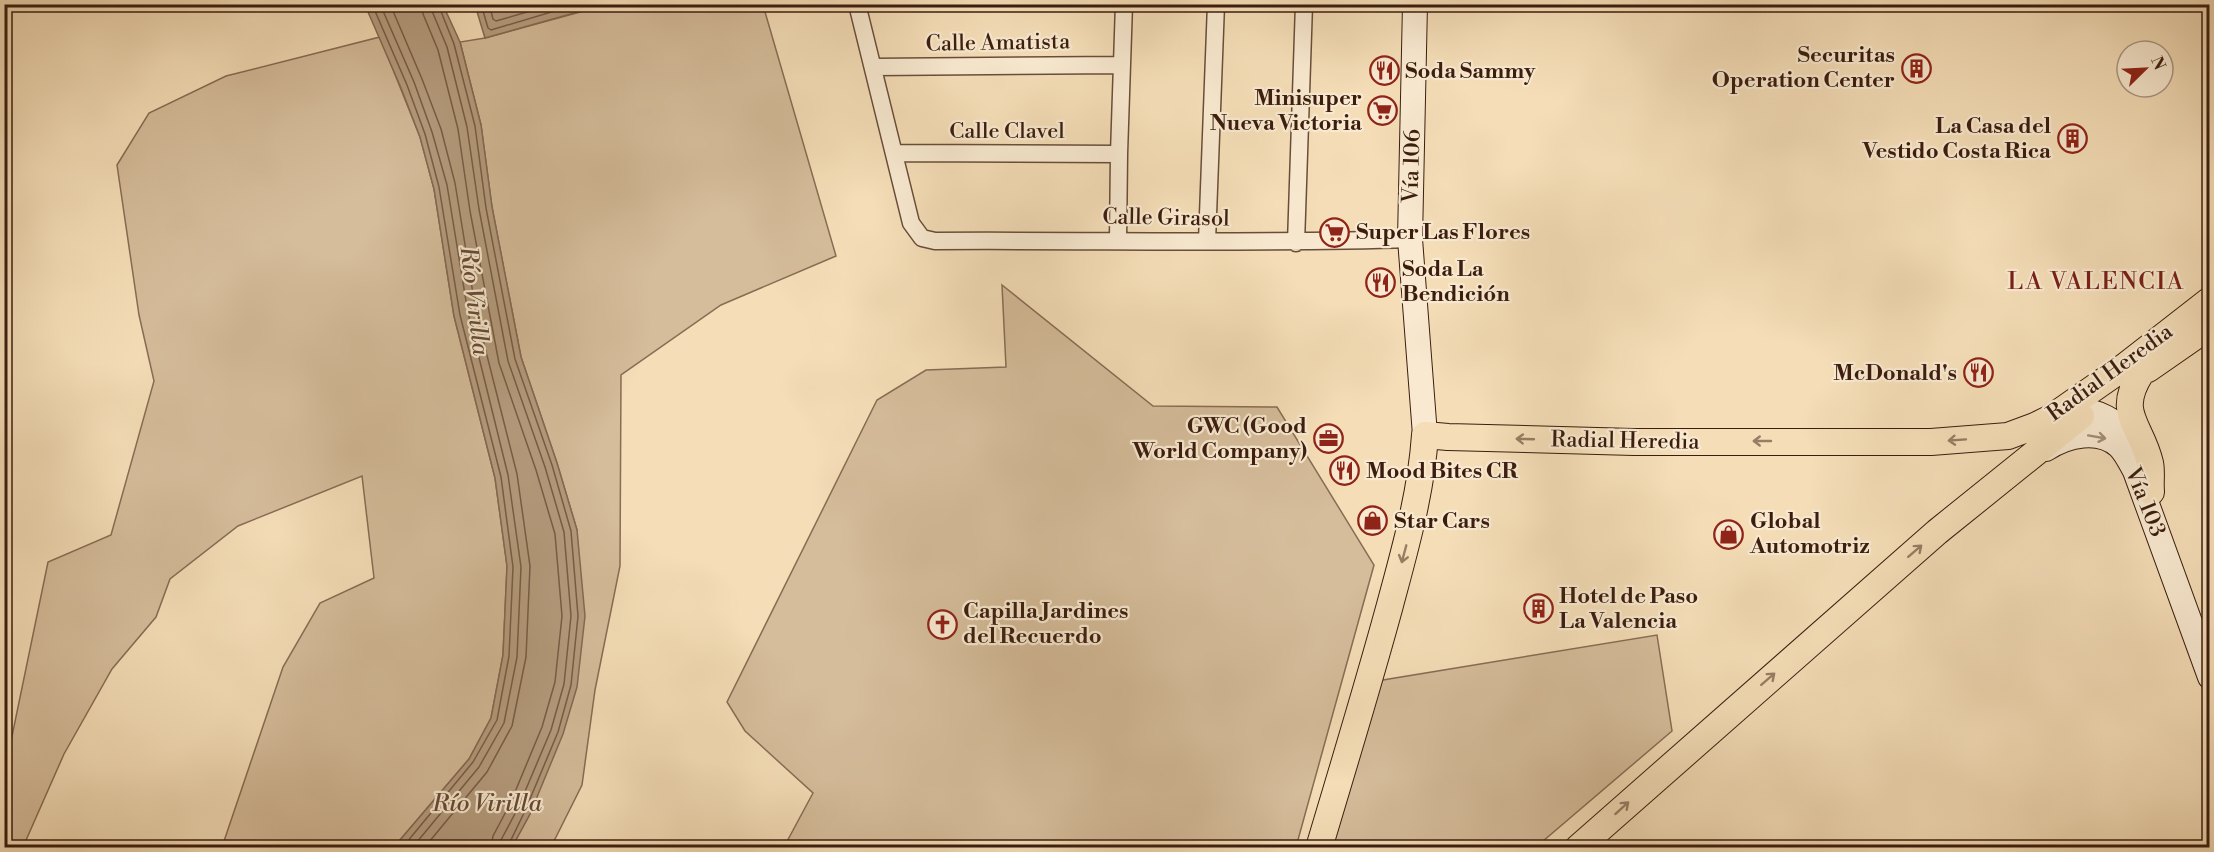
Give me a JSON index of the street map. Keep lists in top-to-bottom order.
{
  "streets": {
    "main road": ["Vía 106", "Radial Heredia", "Vía 103"],
    "street": ["Calle Amatista", "Calle Clavel", "Calle Girasol"]
  },
  "crossings": [
    ["Calle Clavel", "Calle Girasol"],
    ["Vía 106", "Calle Girasol"],
    ["Vía 106", "Radial Heredia"],
    ["Radial Heredia", "Vía 103"]
  ],
  "districts": ["LA VALENCIA"],
  "water": ["Río Virilla"],
  "places": {
    "building": ["Securitas Operation Center", "La Casa del Vestido Costa Rica", "Hotel de Paso La Valencia"],
    "restaurant": [
      "Soda Sammy",
      "Soda La Bendición",
      "McDonald's",
      "Mood Bites CR"
    ],
    "supermarket": ["Minisuper Nueva Victoria", "Super Las Flores"],
    "office": ["GWC (Good World Company)"],
    "shop": ["Star Cars", "Global Automotriz"],
    "church": ["Capilla Jardines del Recuerdo"]
  },
  "north": "top right"
}
